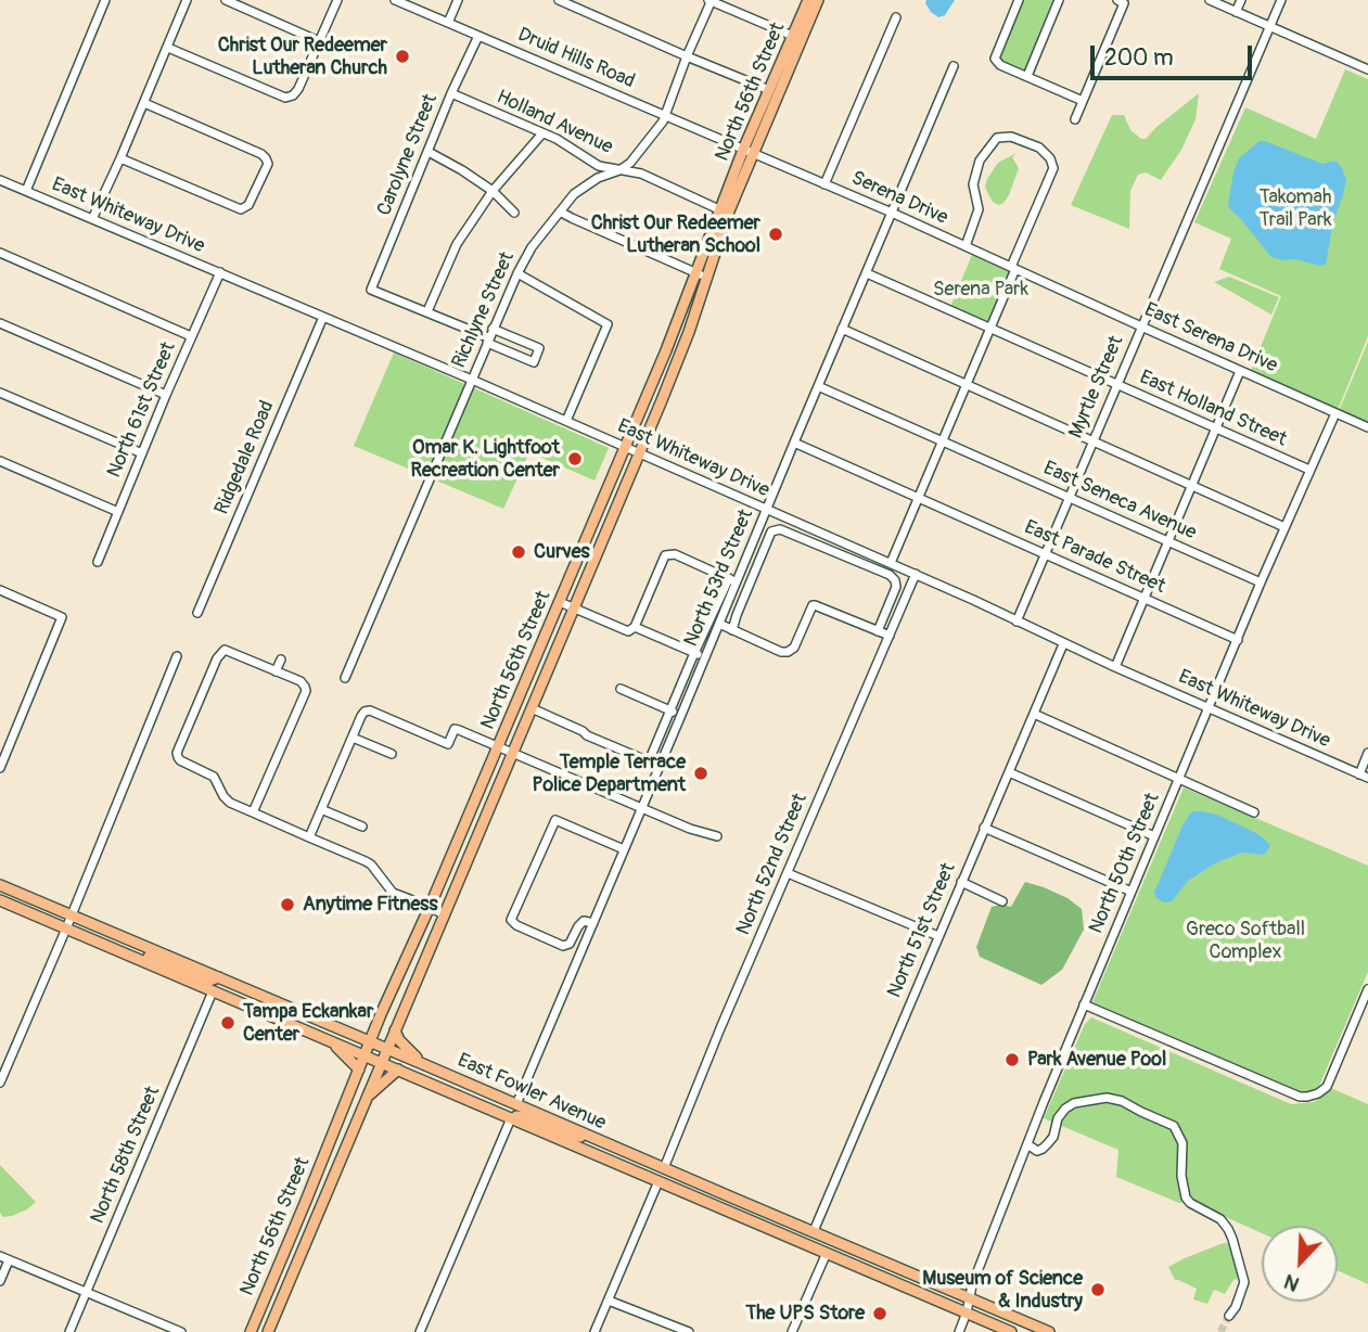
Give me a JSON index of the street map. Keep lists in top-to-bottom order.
{
  "streets": {
    "main road": ["North 56th Street", "East Fowler Avenue"],
    "street": [
      "Druid Hills Road",
      "Holland Avenue",
      "Carolyne Street",
      "Serena Drive",
      "East Whiteway Drive",
      "Richlyne Street",
      "East Serena Drive",
      "Myrtle Street",
      "East Holland Street",
      "North 61st Street",
      "Ridgedale Road",
      "East Seneca Avenue",
      "East Parade Street",
      "North 53rd Street",
      "North 50th Street",
      "North 52nd Street",
      "North 51st Street",
      "North 58th Street"
    ]
  },
  "crossings": [
    ["Druid Hills Road", "North 56th Street"],
    ["Druid Hills Road", "Carolyne Street"],
    ["Druid Hills Road", "Serena Drive"],
    ["Druid Hills Road", "Richlyne Street"],
    ["North 56th Street", "Holland Avenue"],
    ["North 56th Street", "Serena Drive"],
    ["North 56th Street", "East Whiteway Drive"],
    ["North 56th Street", "East Fowler Avenue"],
    ["Holland Avenue", "Carolyne Street"],
    ["Holland Avenue", "Richlyne Street"],
    ["Serena Drive", "East Serena Drive"],
    ["Serena Drive", "North 53rd Street"],
    ["East Whiteway Drive", "Richlyne Street"],
    ["East Whiteway Drive", "Myrtle Street"],
    ["East Whiteway Drive", "North 61st Street"],
    ["East Whiteway Drive", "Ridgedale Road"],
    ["East Whiteway Drive", "North 53rd Street"],
    ["East Whiteway Drive", "North 50th Street"],
    ["East Whiteway Drive", "North 52nd Street"],
    ["East Whiteway Drive", "North 51st Street"],
    ["East Serena Drive", "Myrtle Street"],
    ["East Serena Drive", "North 50th Street"],
    ["Myrtle Street", "East Holland Street"],
    ["Myrtle Street", "East Seneca Avenue"],
    ["Myrtle Street", "East Parade Street"],
    ["East Holland Street", "North 53rd Street"],
    ["East Holland Street", "North 50th Street"],
    ["East Seneca Avenue", "North 53rd Street"],
    ["East Seneca Avenue", "North 50th Street"],
    ["East Parade Street", "North 53rd Street"],
    ["East Parade Street", "North 50th Street"],
    ["North 53rd Street", "East Fowler Avenue"],
    ["North 50th Street", "East Fowler Avenue"],
    ["North 52nd Street", "East Fowler Avenue"],
    ["North 51st Street", "East Fowler Avenue"],
    ["East Fowler Avenue", "North 58th Street"]
  ],
  "parks": ["Takomah Trail Park", "Serena Park", "Greco Softball Complex"],
  "places": [
    "Christ Our Redeemer Lutheran Church",
    "Christ Our Redeemer Lutheran School",
    "Omar K. Lightfoot Recreation Center",
    "Curves",
    "Temple Terrace Police Department",
    "Anytime Fitness",
    "Tampa Eckankar Center",
    "Park Avenue Pool",
    "Museum of Science & Industry",
    "The UPS Store"
  ],
  "scale_bar": "200 m",
  "north": "bottom left"
}
